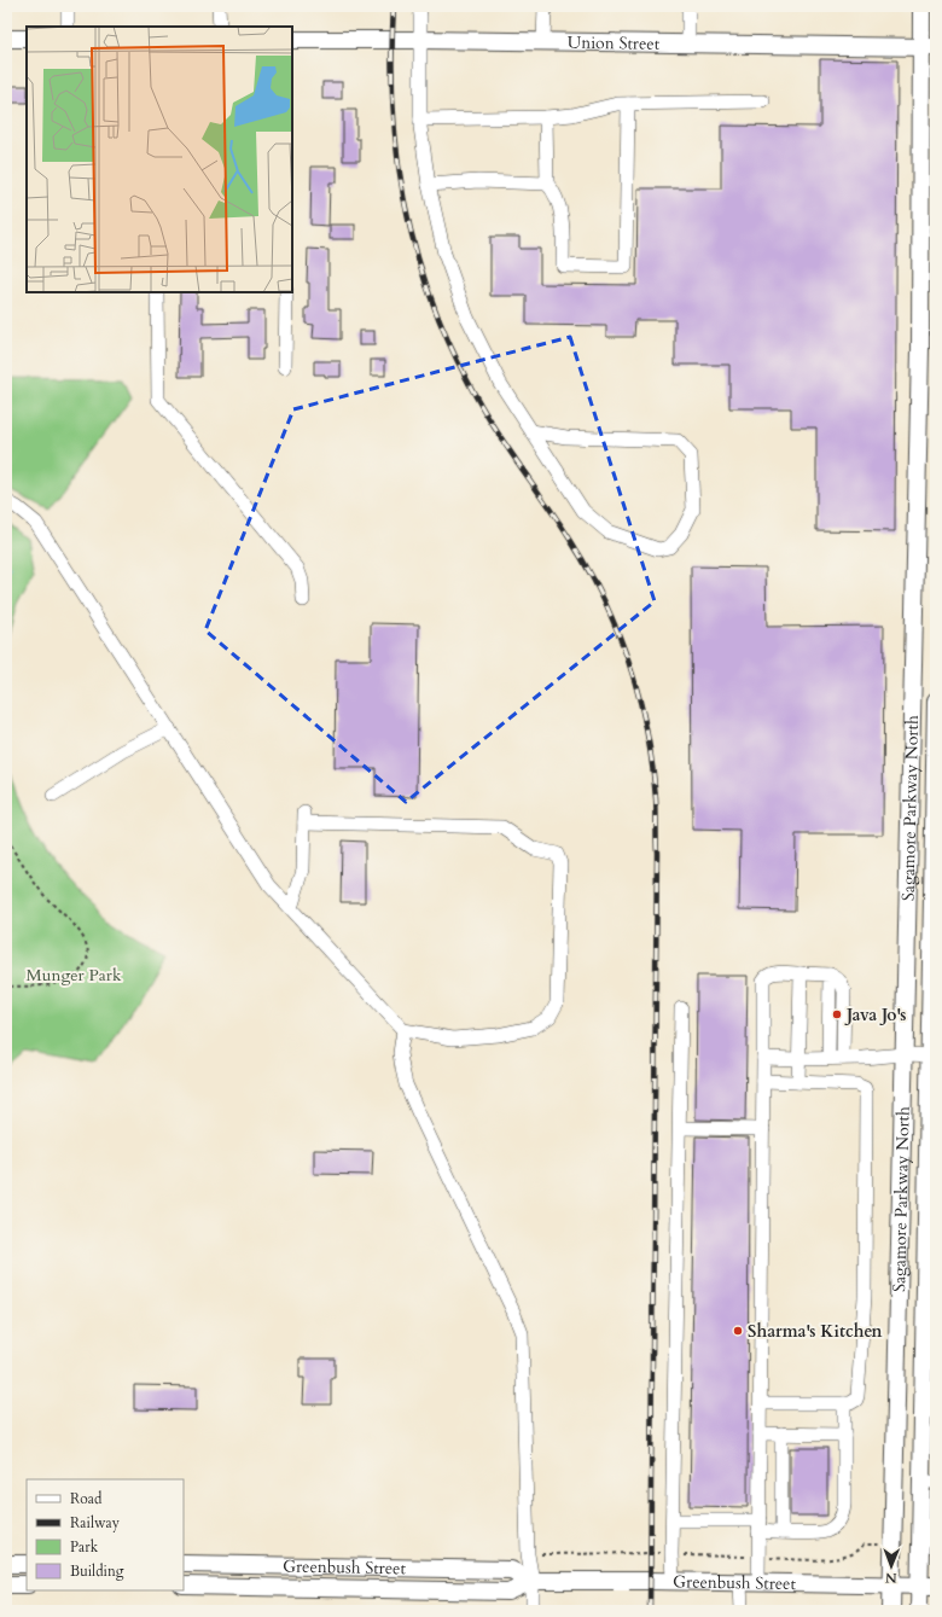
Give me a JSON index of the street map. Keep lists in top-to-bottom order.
{
  "streets": {
    "main road": ["Union Street", "Sagamore Parkway North", "Greenbush Street"]
  },
  "crossings": [
    ["Union Street", "Sagamore Parkway North"],
    ["Sagamore Parkway North", "Greenbush Street"]
  ],
  "parks": ["Munger Park"],
  "places": ["Java Jo's", "Sharma's Kitchen"],
  "legend": [
    "Road",
    "Railway",
    "Park",
    "Building"
  ],
  "north": "bottom"
}
